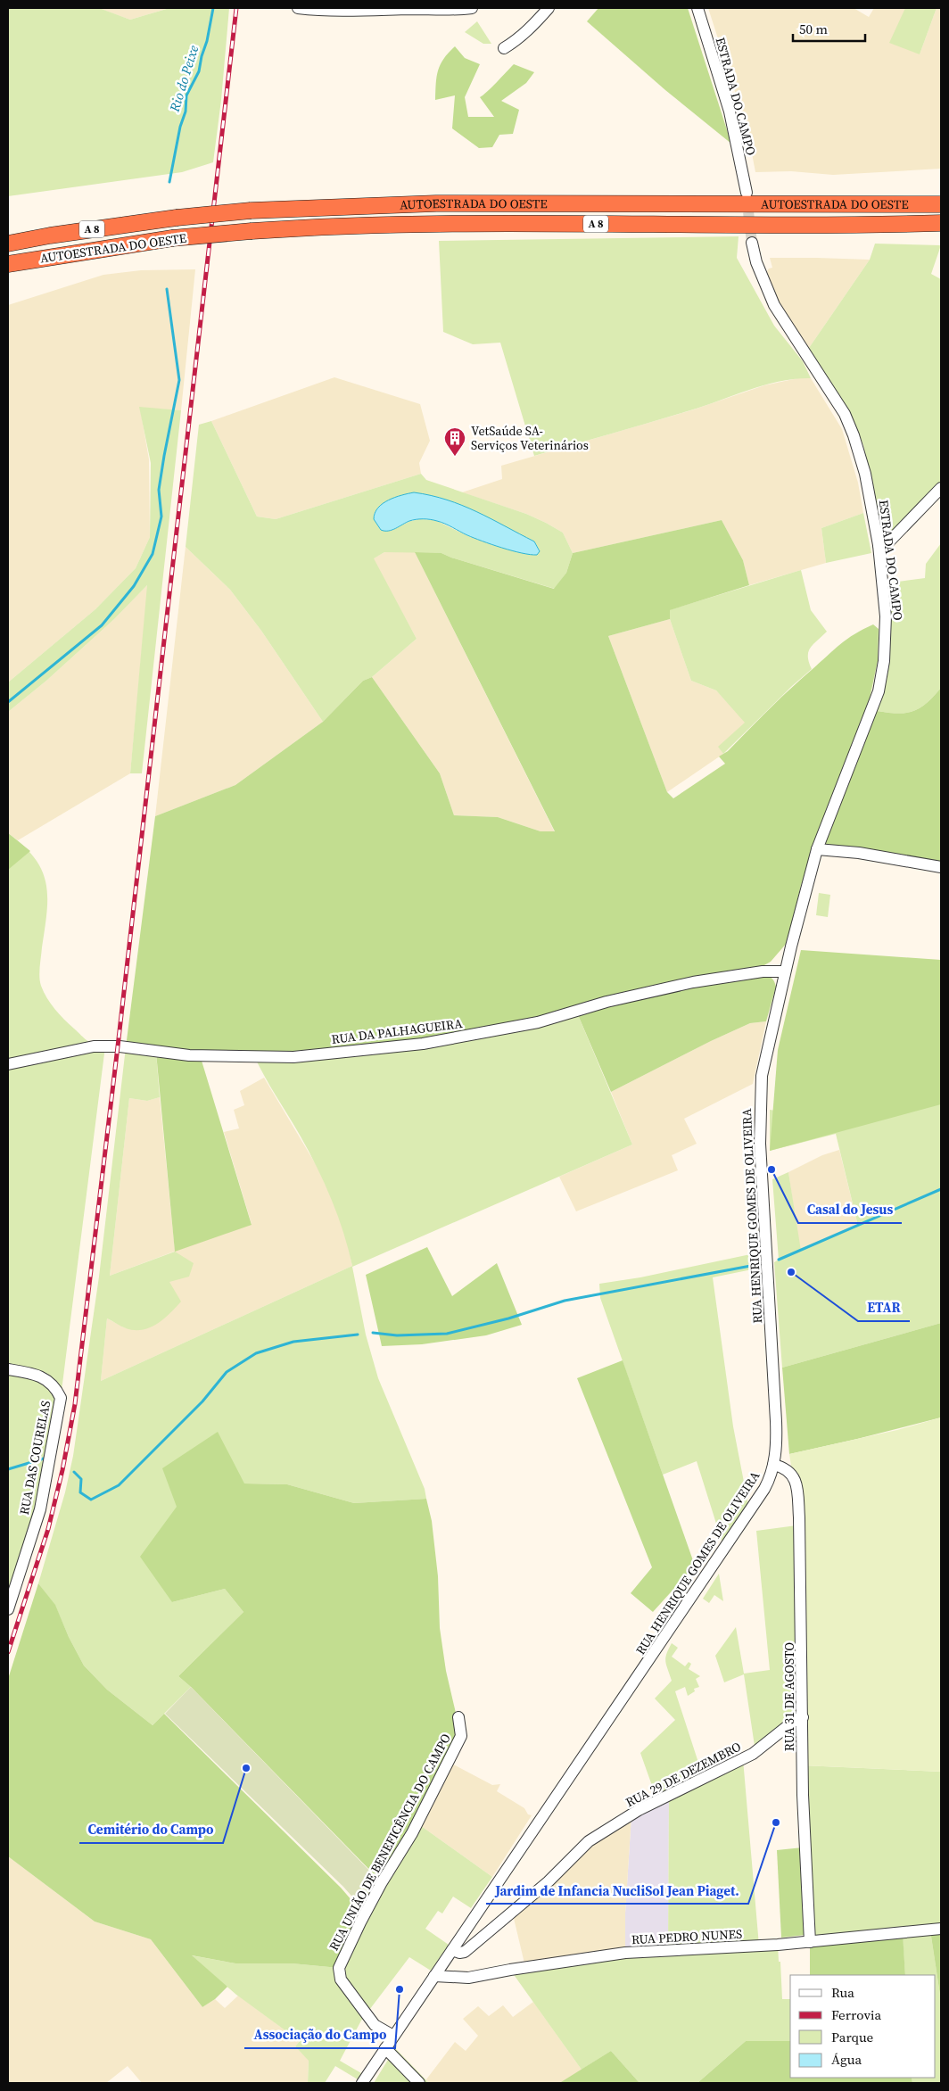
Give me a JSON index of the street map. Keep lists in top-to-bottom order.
{
  "streets": {
    "highway": ["AUTOESTRADA DO OESTE", "A 8"],
    "street": [
      "ESTRADA DO CAMPO",
      "RUA DA PALHAGUEIRA",
      "RUA HENRIQUE GOMES DE OLIVEIRA",
      "RUA DAS COURELAS",
      "RUA 31 DE AGOSTO",
      "RUA 29 DE DEZEMBRO",
      "RUA UNIÃO DE BENEFICÊNCIA DO CAMPO",
      "RUA PEDRO NUNES"
    ]
  },
  "crossings": [
    ["ESTRADA DO CAMPO", "RUA HENRIQUE GOMES DE OLIVEIRA"],
    ["RUA DA PALHAGUEIRA", "RUA HENRIQUE GOMES DE OLIVEIRA"],
    ["RUA HENRIQUE GOMES DE OLIVEIRA", "RUA 31 DE AGOSTO"],
    ["RUA HENRIQUE GOMES DE OLIVEIRA", "RUA 29 DE DEZEMBRO"],
    ["RUA HENRIQUE GOMES DE OLIVEIRA", "RUA UNIÃO DE BENEFICÊNCIA DO CAMPO"],
    ["RUA HENRIQUE GOMES DE OLIVEIRA", "RUA PEDRO NUNES"],
    ["RUA 31 DE AGOSTO", "RUA 29 DE DEZEMBRO"],
    ["RUA 31 DE AGOSTO", "RUA PEDRO NUNES"]
  ],
  "water": ["Rio do Peixe"],
  "places": {
    "building": ["VetSaúde SA- Serviços Veterinários"],
    "other": [
      "Casal do Jesus",
      "ETAR",
      "Cemitério do Campo",
      "Jardim de Infancia NucliSol Jean Piaget.",
      "Associação do Campo"
    ]
  },
  "legend": [
    "Rua",
    "Ferrovia",
    "Parque",
    "Água"
  ],
  "scale_bar": "50 m"
}
